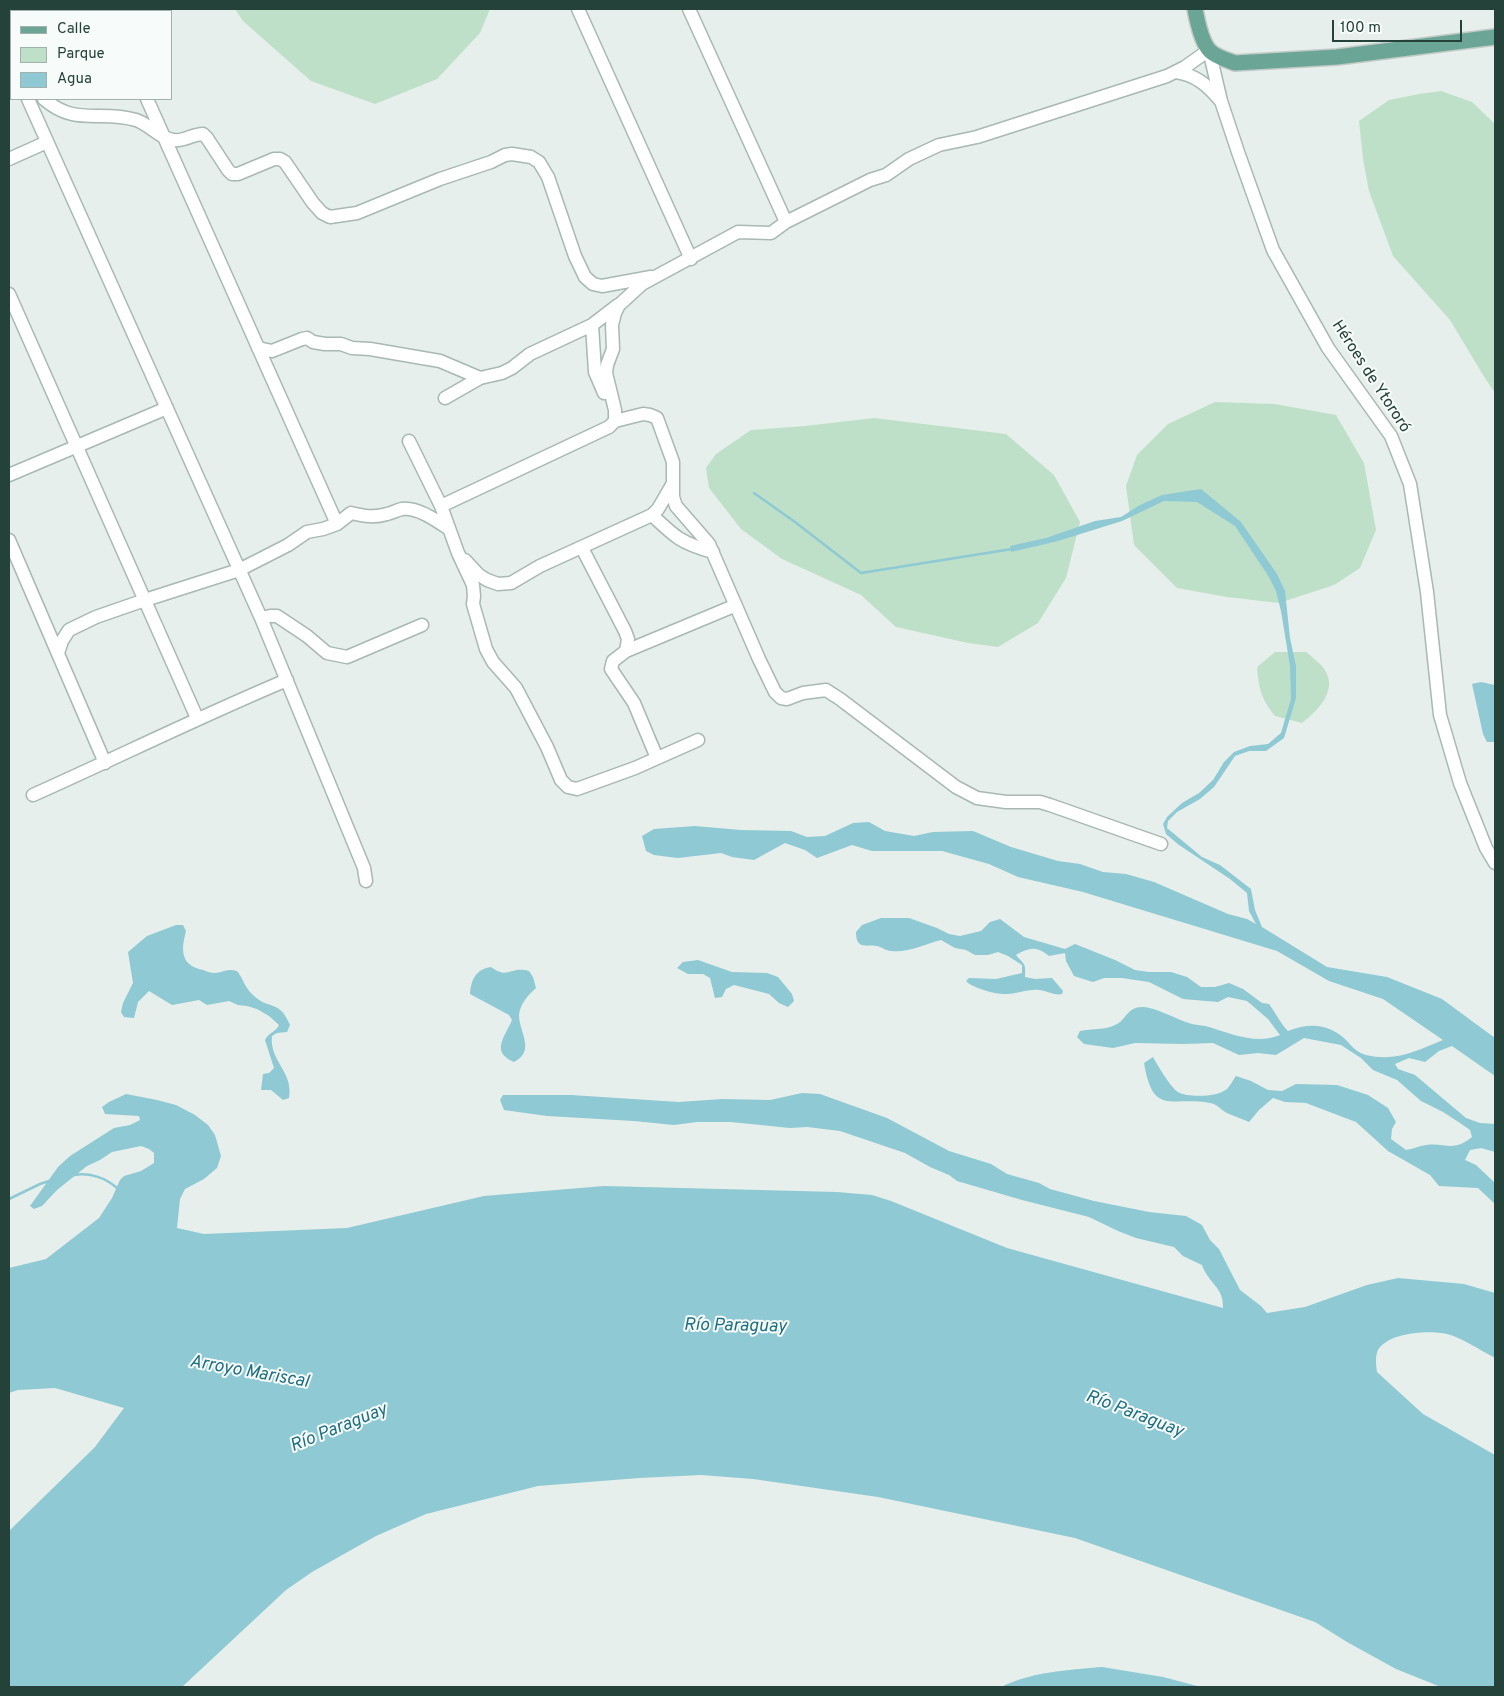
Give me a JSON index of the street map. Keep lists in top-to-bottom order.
{
  "streets": {
    "main road": ["Héroes de Ytororó"]
  },
  "water": ["Río Paraguay", "Arroyo Mariscal"],
  "legend": ["Calle", "Parque", "Agua"],
  "scale_bar": "100 m"
}
